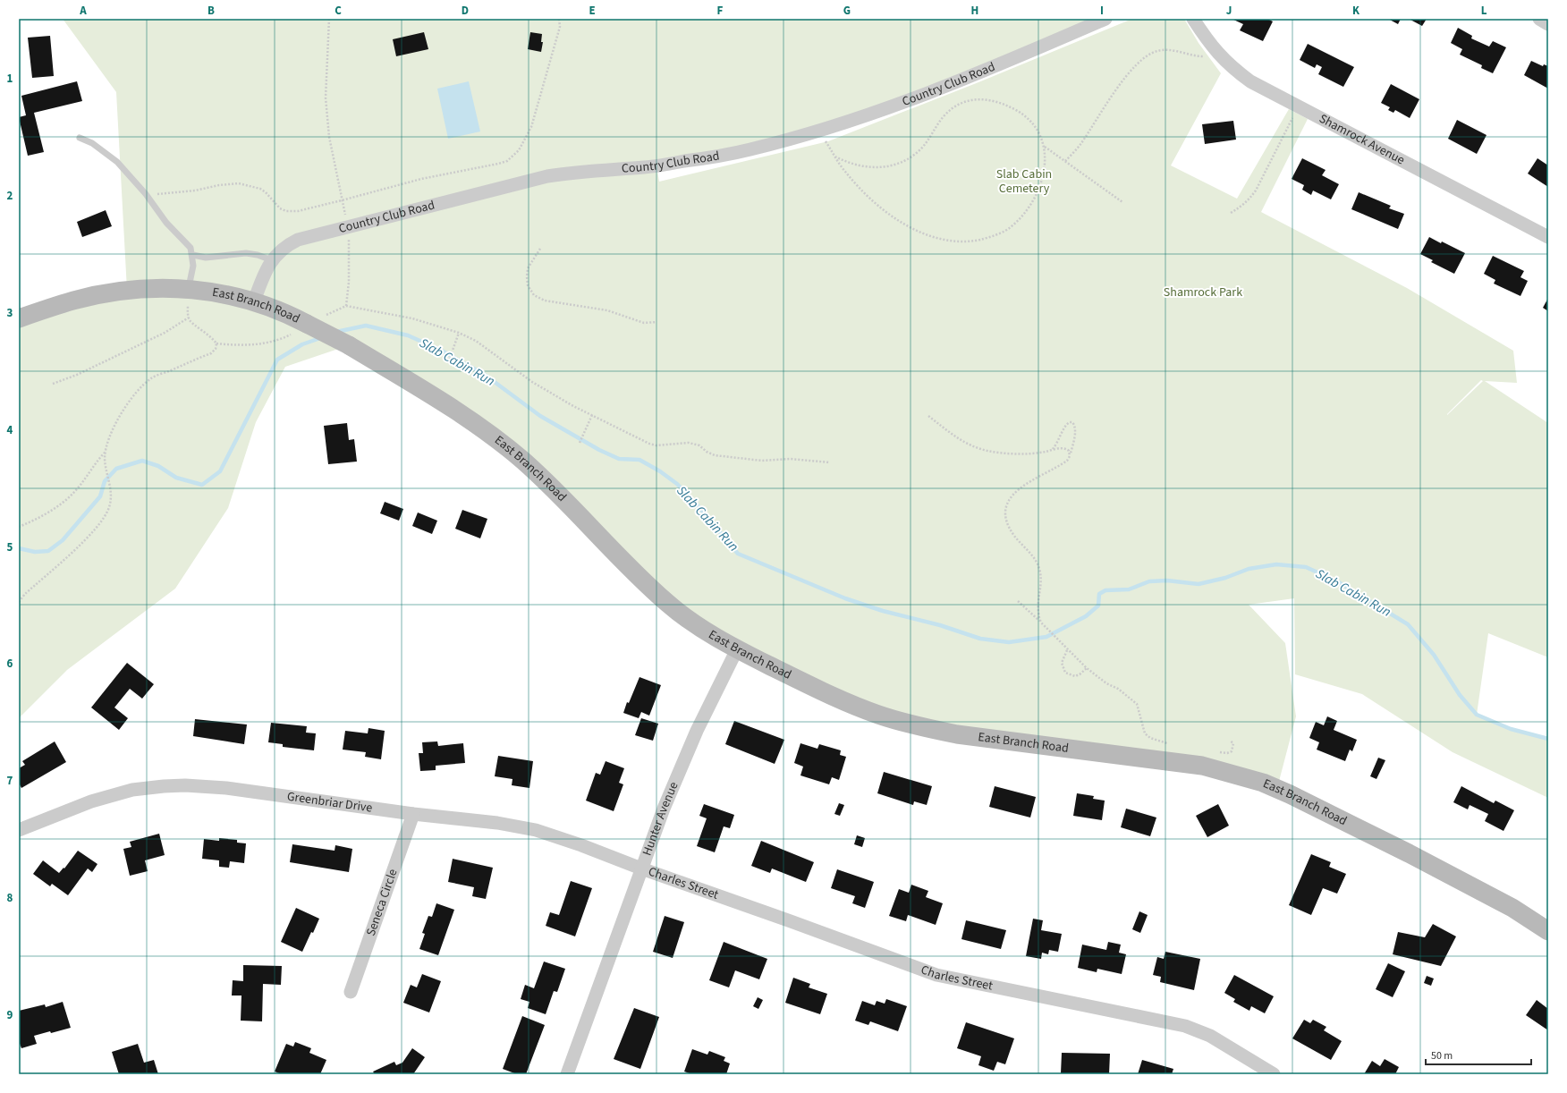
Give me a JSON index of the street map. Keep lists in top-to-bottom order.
{
  "streets": {
    "main road": ["East Branch Road"],
    "street": [
      "Country Club Road",
      "Shamrock Avenue",
      "Greenbriar Drive",
      "Hunter Avenue",
      "Charles Street",
      "Seneca Circle"
    ]
  },
  "crossings": [
    ["Country Club Road", "East Branch Road"],
    ["East Branch Road", "Hunter Avenue"],
    ["Greenbriar Drive", "Hunter Avenue"],
    ["Greenbriar Drive", "Charles Street"],
    ["Greenbriar Drive", "Seneca Circle"],
    ["Hunter Avenue", "Charles Street"]
  ],
  "water": ["Slab Cabin Run"],
  "parks": ["Slab Cabin Cemetery", "Shamrock Park"],
  "scale_bar": "50 m",
  "grid": {
    "columns": [
      "A",
      "B",
      "C",
      "D",
      "E",
      "F",
      "G",
      "H",
      "I",
      "J",
      "K",
      "L"
    ],
    "rows": [
      "1",
      "2",
      "3",
      "4",
      "5",
      "6",
      "7",
      "8",
      "9"
    ]
  }
}
